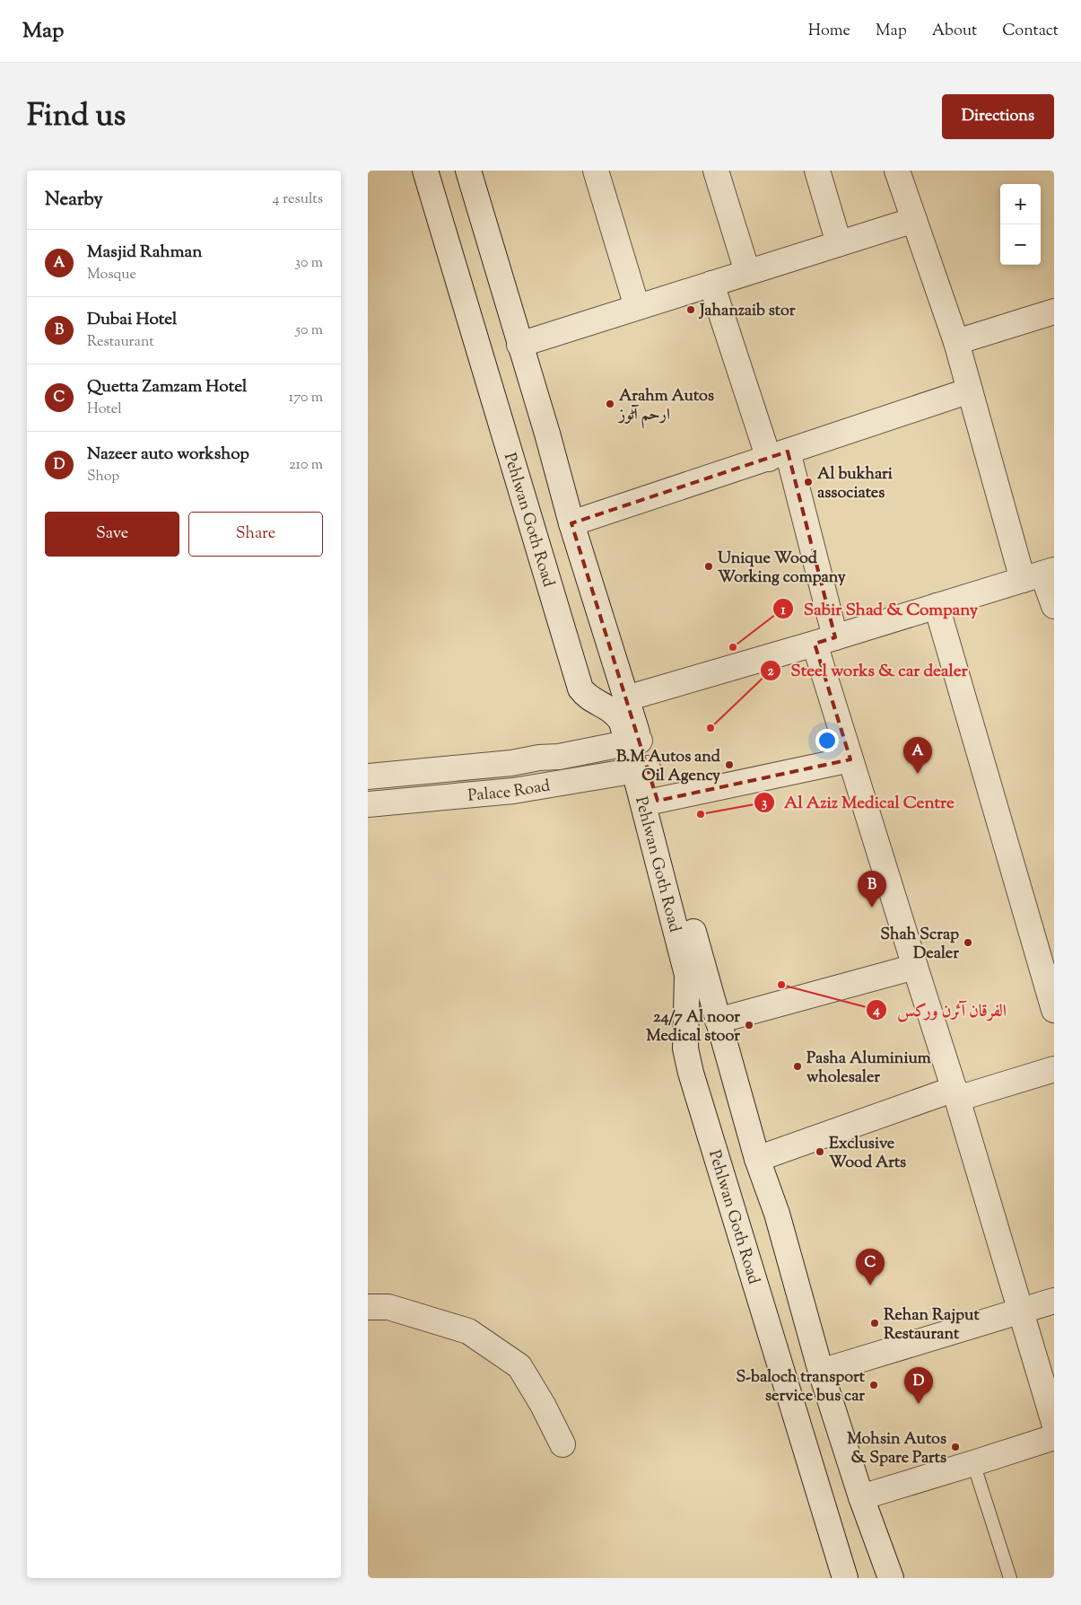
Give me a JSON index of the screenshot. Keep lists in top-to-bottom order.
{
  "streets": {
    "street": ["Pehlwan Goth Road", "Palace Road"]
  },
  "crossings": [
    ["Pehlwan Goth Road", "Palace Road"]
  ],
  "places": [
    "Jahanzaib stor",
    "Arahm Autos ارحم آٹوز",
    "Al bukhari associates",
    "Unique Wood Working company",
    "Sabir Shad & Company",
    "Steel works & car dealer",
    "B.M Autos and Oil Agency",
    "Al Aziz Medical Centre",
    "Shah Scrap Dealer",
    "الفرقان آئرن ورکس",
    "24/7 Al noor Medical stoor",
    "Pasha Aluminium wholesaler",
    "Exclusive Wood Arts",
    "Rehan Rajput Restaurant",
    "S-baloch transport service bus car",
    "Mohsin Autos & Spare Parts"
  ],
  "page": {
    "header": "Map",
    "nav": [
      "Home",
      "Map",
      "About",
      "Contact"
    ],
    "title": "Find us",
    "buttons": [
      "Directions",
      ["Save", "Share"]
    ],
    "heading": ["Nearby", "4 results"],
    "map_buttons": ["+", "−"],
    "list": [
      {
        "mark": "A",
        "name": "Masjid Rahman",
        "note": "Mosque",
        "value": "30 m"
      },
      {
        "mark": "B",
        "name": "Dubai Hotel",
        "note": "Restaurant",
        "value": "50 m"
      },
      {
        "mark": "C",
        "name": "Quetta Zamzam Hotel",
        "note": "Hotel",
        "value": "170 m"
      },
      {
        "mark": "D",
        "name": "Nazeer auto workshop",
        "note": "Shop",
        "value": "210 m"
      }
    ],
    "pins": [
      "A",
      "B",
      "C",
      "D"
    ]
  }
}
